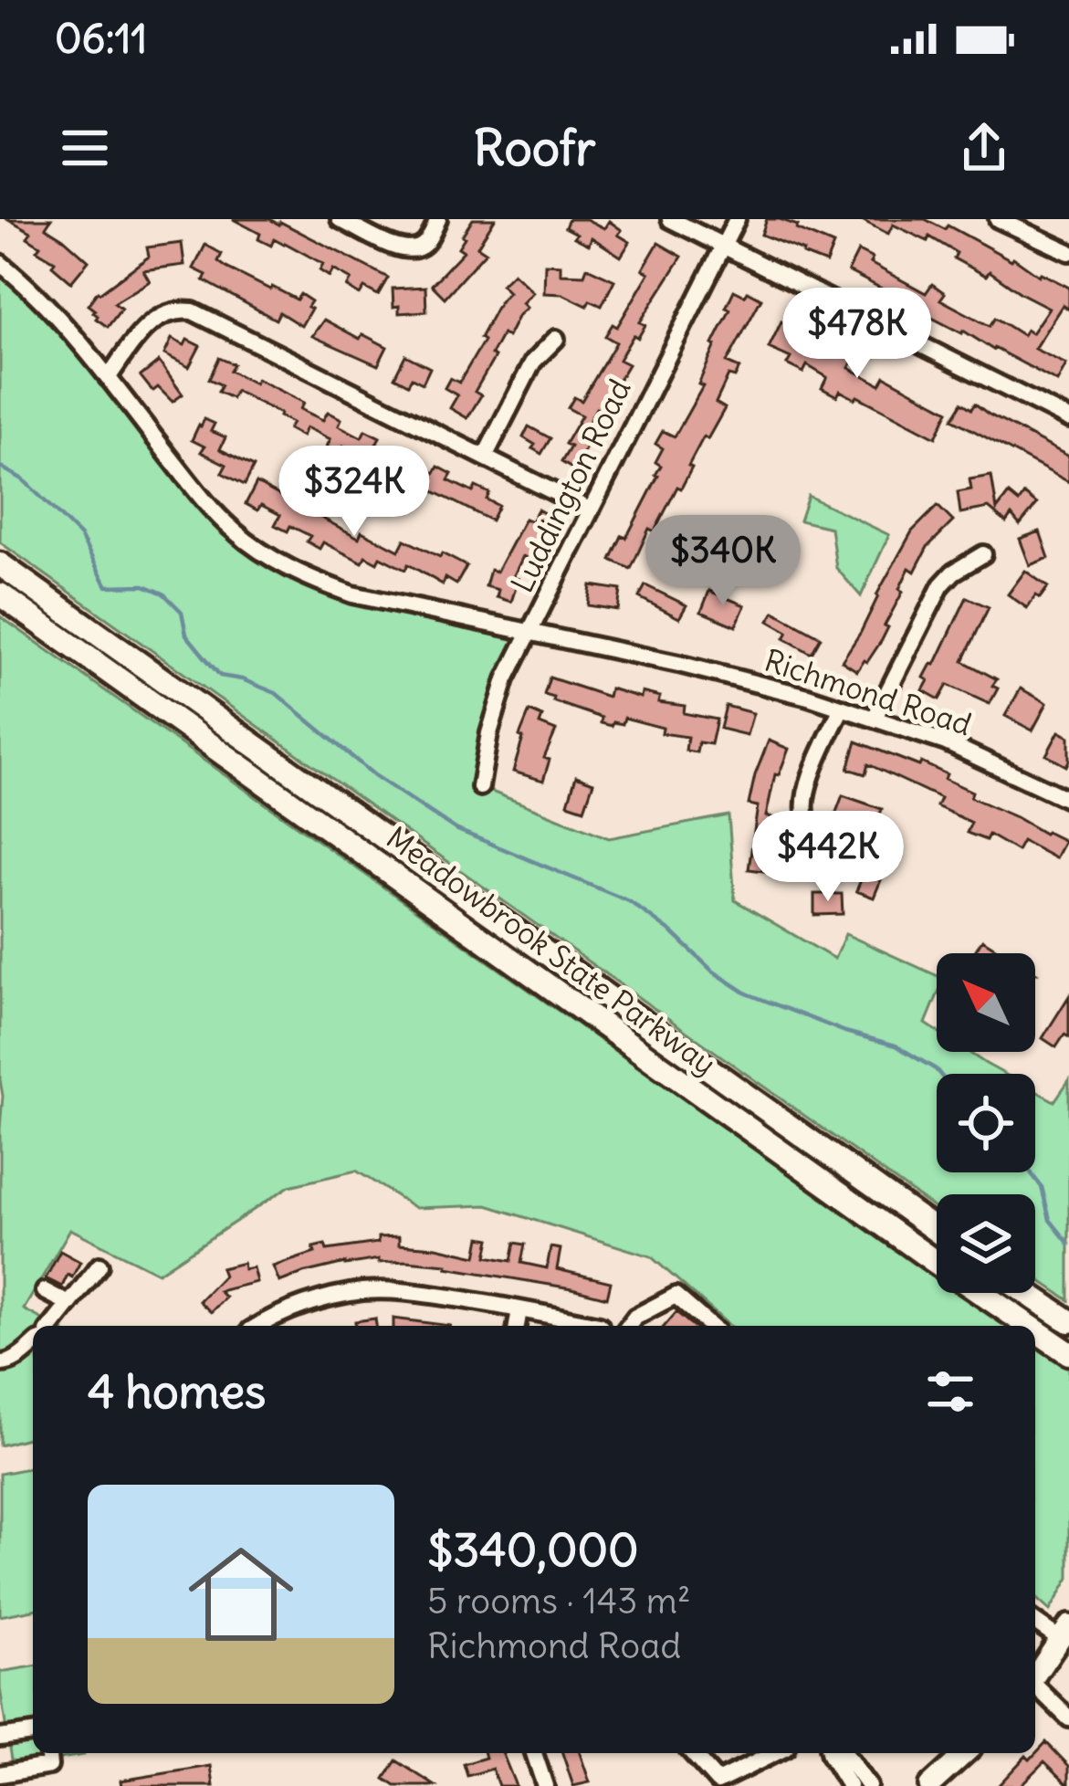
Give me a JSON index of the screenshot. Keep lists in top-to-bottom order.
{
  "streets": {
    "highway": ["Meadowbrook State Parkway"],
    "street": ["Luddington Road", "Richmond Road"]
  },
  "crossings": [
    ["Luddington Road", "Richmond Road"]
  ],
  "north": "top left",
  "page": {
    "status": "06:11",
    "header": "Roofr",
    "price": [
      "$478K",
      "$324K",
      "$340K",
      "$442K"
    ],
    "heading": "4 homes",
    "list": [
      {
        "name": "$340,000",
        "note": "5 rooms · 143 m² · Richmond Road"
      }
    ]
  }
}
